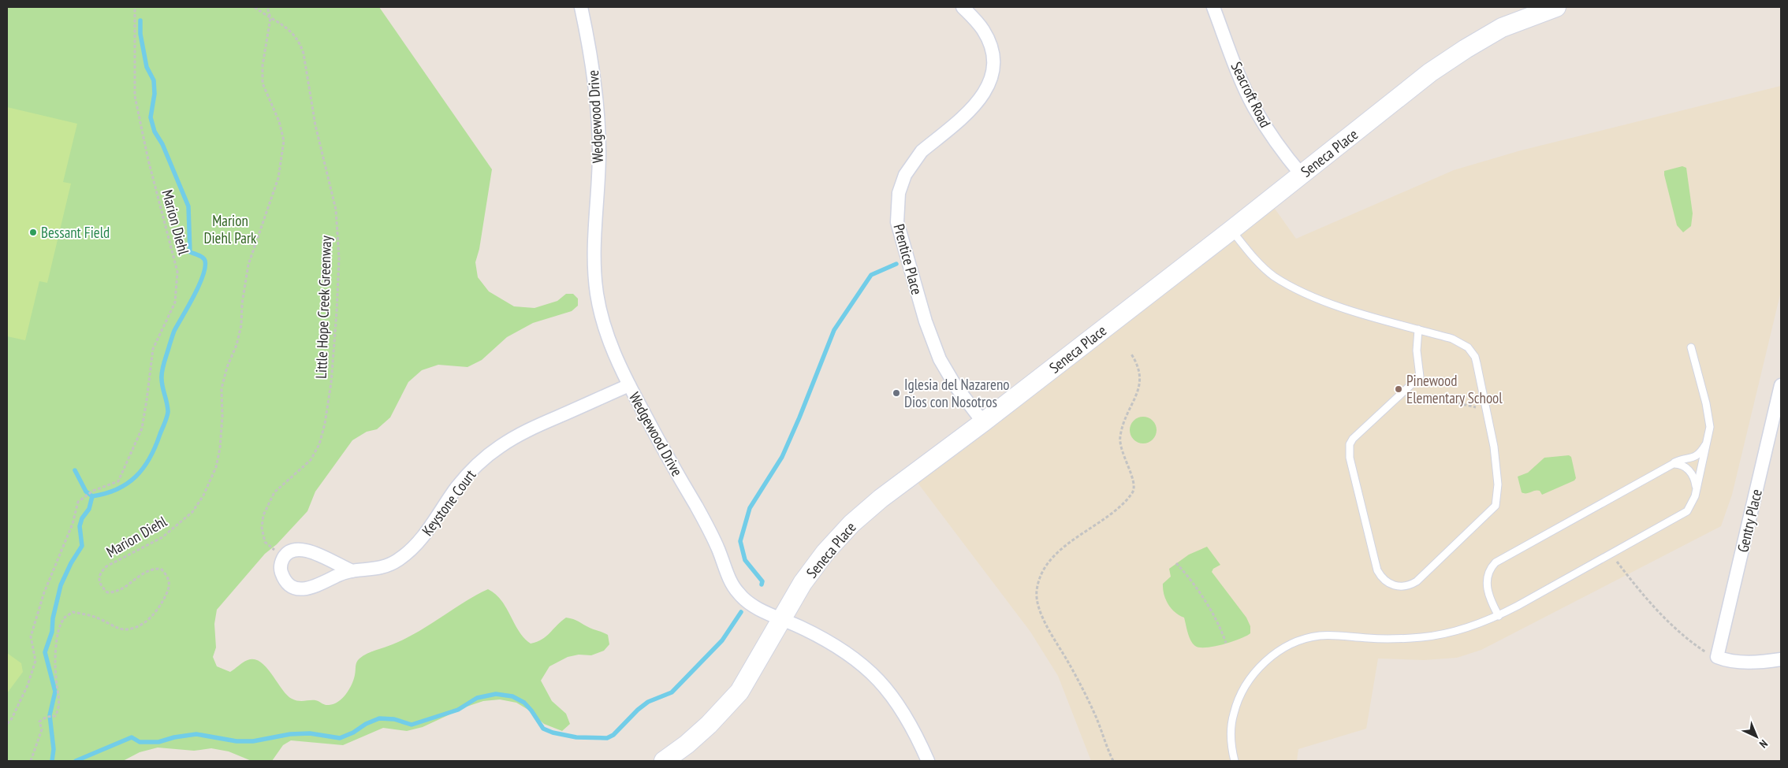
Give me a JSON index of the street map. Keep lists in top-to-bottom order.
{
  "streets": {
    "street": [
      "Seacroft Road",
      "Wedgewood Drive",
      "Seneca Place",
      "Prentice Place",
      "Keystone Court",
      "Gentry Place"
    ],
    "path": ["Marion Diehl", "Little Hope Creek Greenway"]
  },
  "crossings": [
    ["Seacroft Road", "Seneca Place"],
    ["Wedgewood Drive", "Seneca Place"],
    ["Wedgewood Drive", "Keystone Court"],
    ["Seneca Place", "Prentice Place"],
    ["Marion Diehl", "Little Hope Creek Greenway"],
    ["Little Hope Creek Greenway", "Keystone Court"]
  ],
  "parks": ["Marion Diehl Park"],
  "places": ["Bessant Field", "Pinewood Elementary School", "Iglesia del Nazareno Dios con Nosotros"],
  "north": "bottom right"
}
